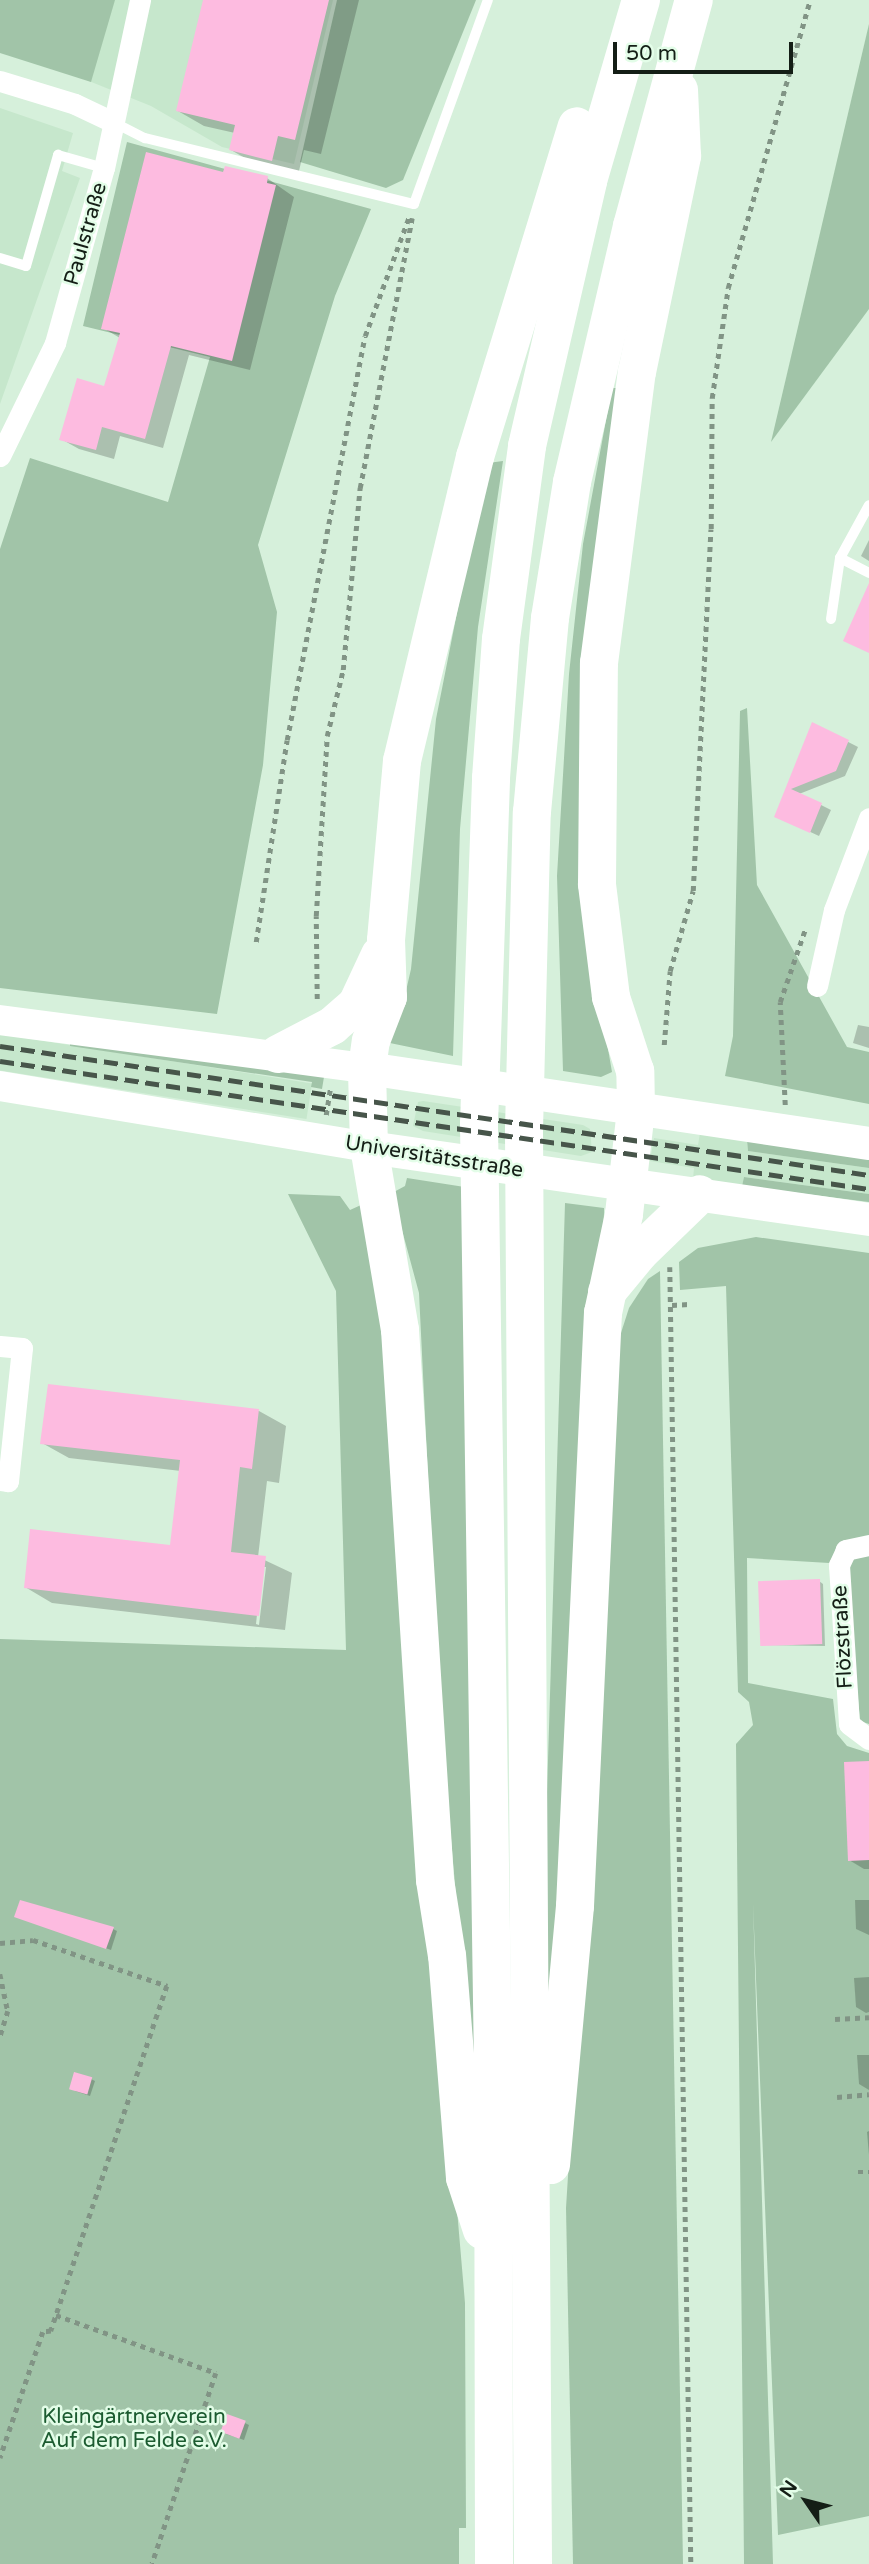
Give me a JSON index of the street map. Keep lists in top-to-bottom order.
{
  "streets": {
    "main road": ["Universitätsstraße"],
    "street": ["Paulstraße", "Flözstraße"]
  },
  "parks": ["Kleingärtnerverein Auf dem Felde e.V."],
  "scale_bar": "50 m",
  "north": "top left"
}
